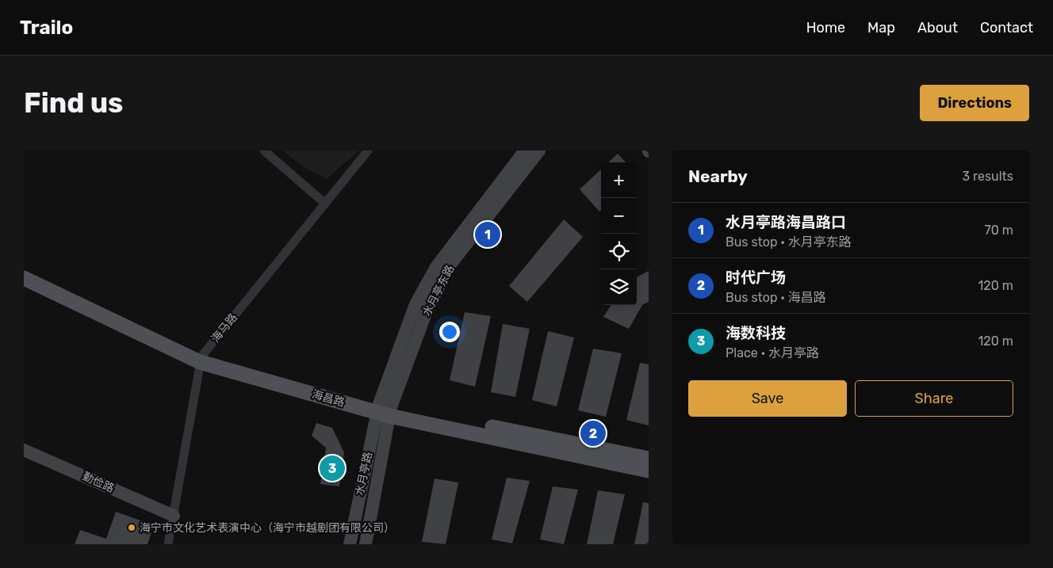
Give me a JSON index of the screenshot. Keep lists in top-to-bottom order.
{
  "streets": {
    "main road": [
      "水月亭东路",
      "海昌路",
      "水月亭路",
      "勤俭路"
    ],
    "street": ["海马路"]
  },
  "crossings": [
    ["水月亭东路", "海昌路"],
    ["水月亭东路", "水月亭路"],
    ["海马路", "海昌路"],
    ["海马路", "勤俭路"],
    ["海昌路", "水月亭路"]
  ],
  "places": ["海宁市文化艺术表演中心（海宁市越剧团有限公司）"],
  "page": {
    "header": "Trailo",
    "nav": [
      "Home",
      "Map",
      "About",
      "Contact"
    ],
    "buttons": [
      "Directions",
      ["Save", "Share"]
    ],
    "title": "Find us",
    "heading": ["Nearby", "3 results"],
    "map_buttons": ["+", "−"],
    "list": [
      {
        "mark": "1",
        "name": "水月亭路海昌路口",
        "note": "Bus stop · 水月亭东路",
        "value": "70 m"
      },
      {
        "mark": "2",
        "name": "时代广场",
        "note": "Bus stop · 海昌路",
        "value": "120 m"
      },
      {
        "mark": "3",
        "name": "海数科技",
        "note": "Place · 水月亭路",
        "value": "120 m"
      }
    ],
    "pins": ["1", "2", "3"]
  }
}
